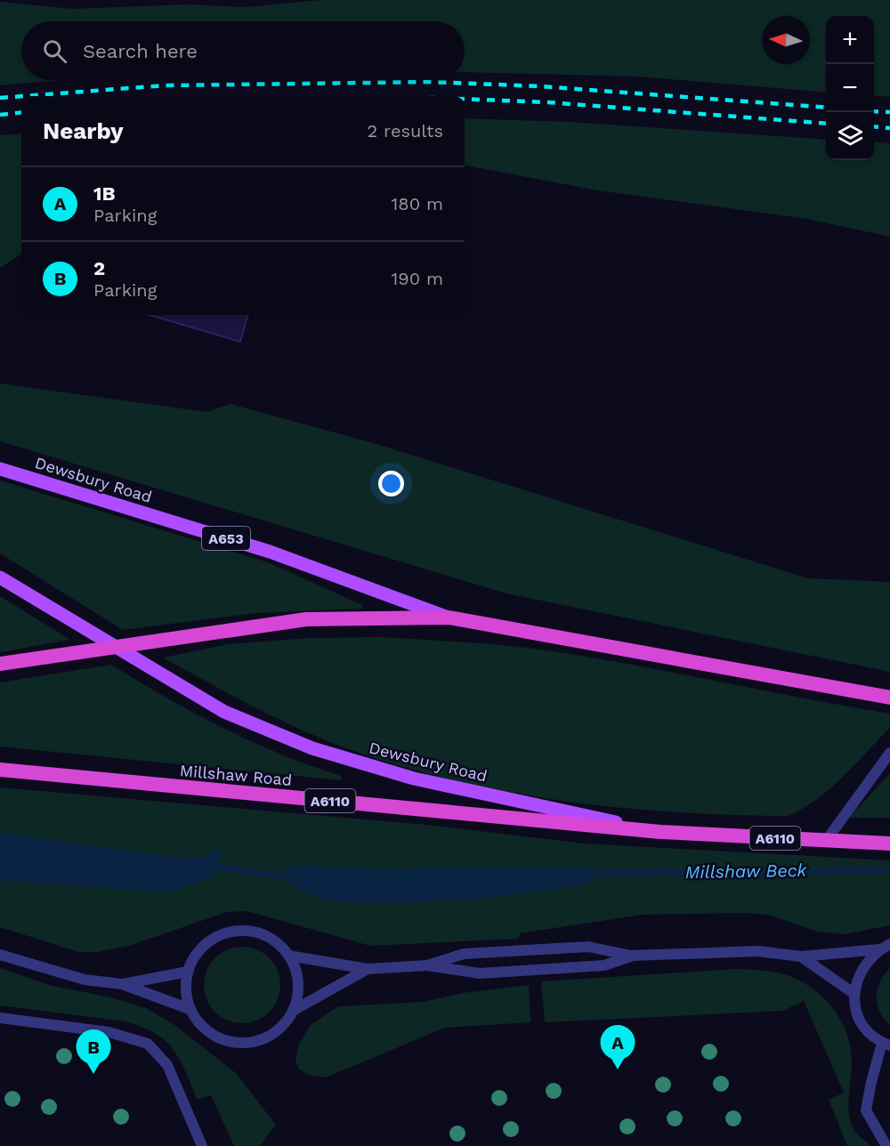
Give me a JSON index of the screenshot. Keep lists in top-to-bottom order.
{
  "streets": {
    "highway": ["Dewsbury Road", "Millshaw Road", "A6110"],
    "main road": ["A653"]
  },
  "crossings": [
    ["Dewsbury Road", "Millshaw Road"]
  ],
  "water": ["Millshaw Beck"],
  "north": "left",
  "page": {
    "map_buttons": ["+", "−"],
    "search": "Search here",
    "heading": ["Nearby", "2 results"],
    "list": [
      {
        "mark": "A",
        "name": "1B",
        "note": "Parking",
        "value": "180 m"
      },
      {
        "mark": "B",
        "name": "2",
        "note": "Parking",
        "value": "190 m"
      }
    ],
    "pins": ["A", "B"]
  }
}
